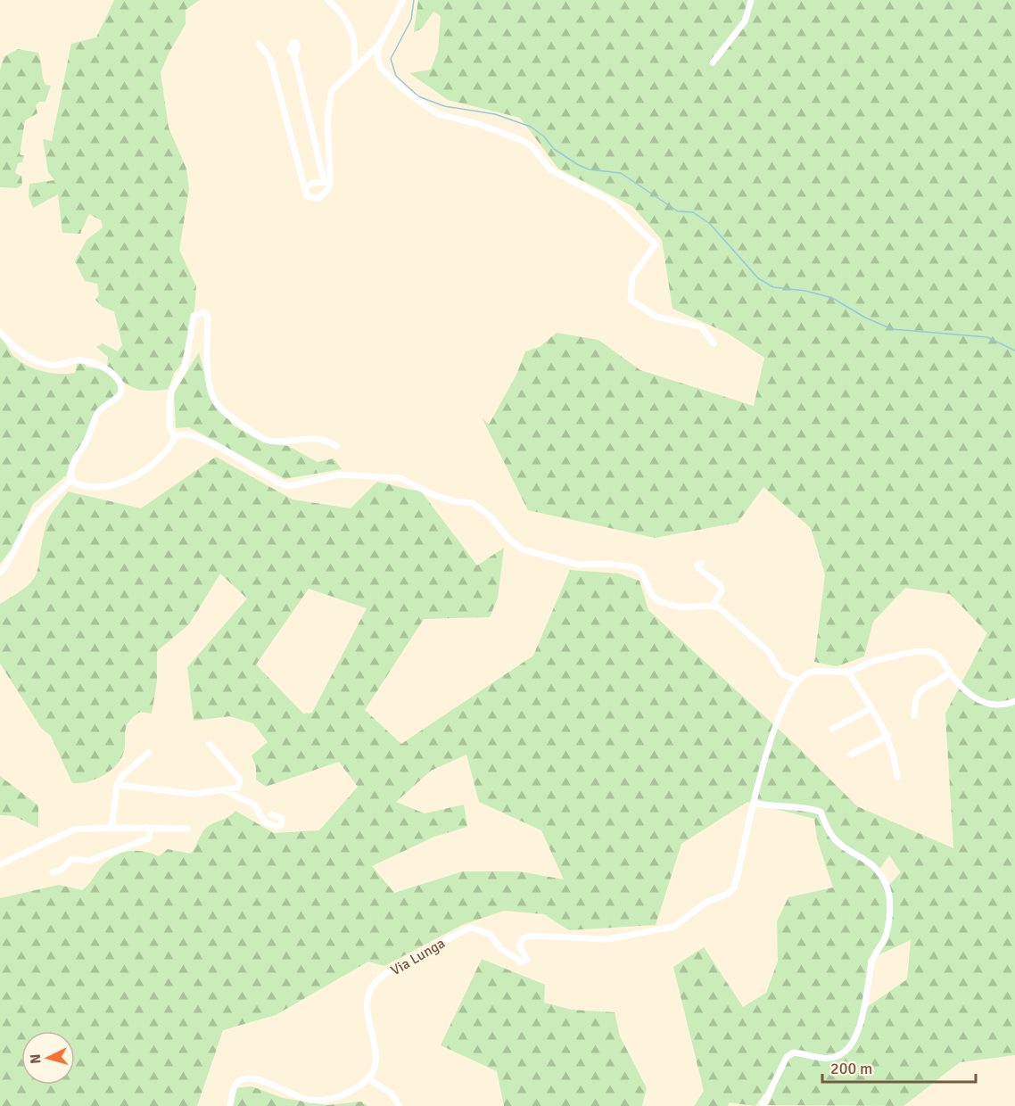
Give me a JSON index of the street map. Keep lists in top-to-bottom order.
{
  "streets": {
    "street": ["Via Lunga"]
  },
  "scale_bar": "200 m",
  "north": "left"
}
